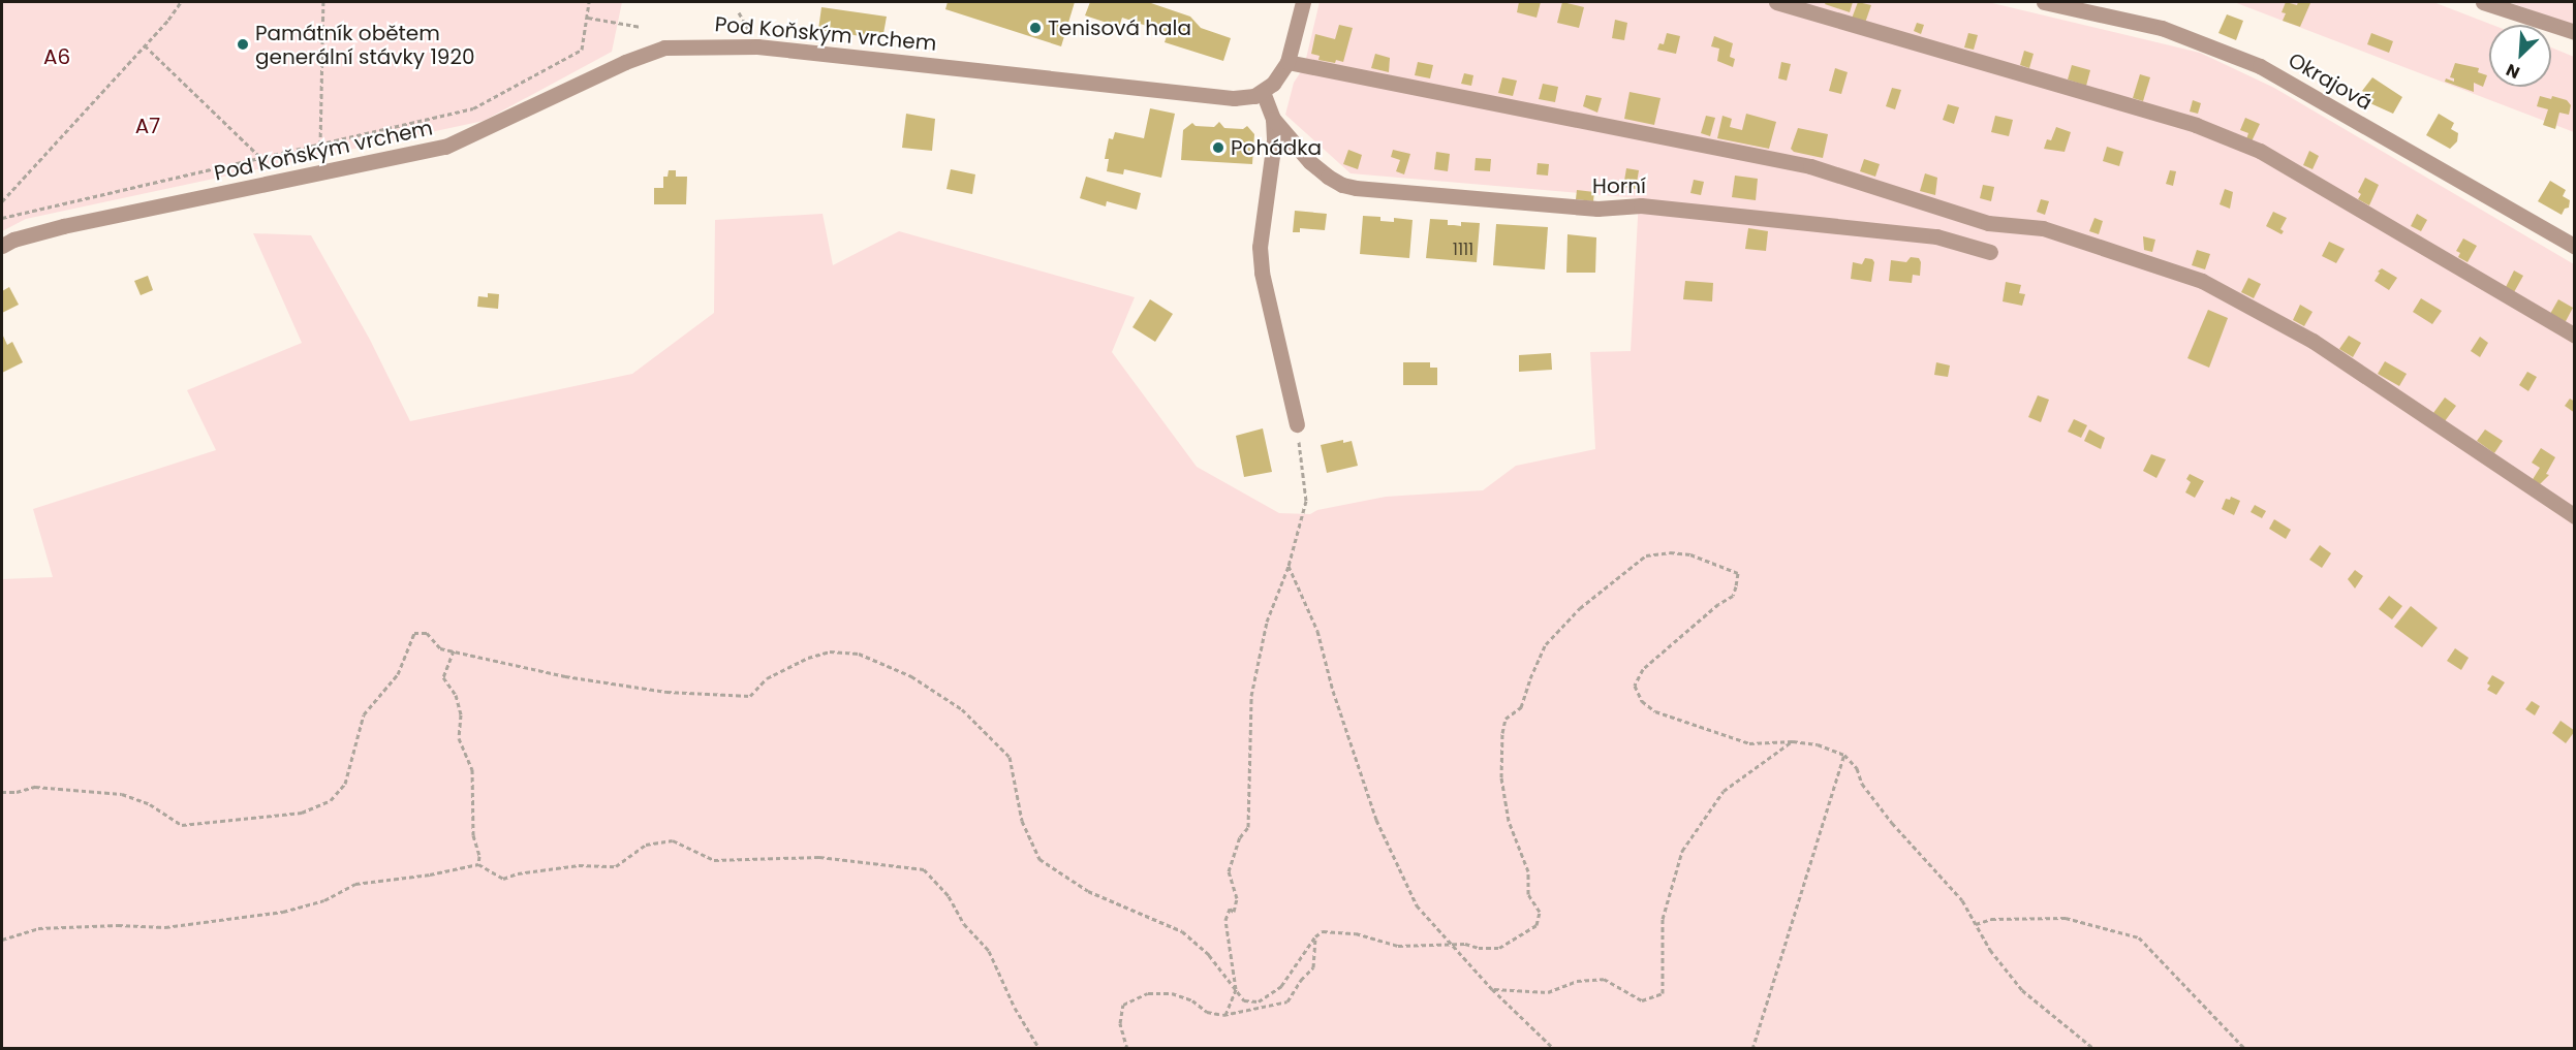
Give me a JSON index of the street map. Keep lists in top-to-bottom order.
{
  "streets": {
    "street": ["Pod Koňským vrchem", "Okrajová", "Horní"]
  },
  "parks": ["A6", "A7"],
  "places": ["Tenisová hala", "Památník obětem generální stávky 1920", "Pohádka"],
  "house_numbers": ["1111"],
  "north": "bottom left"
}
